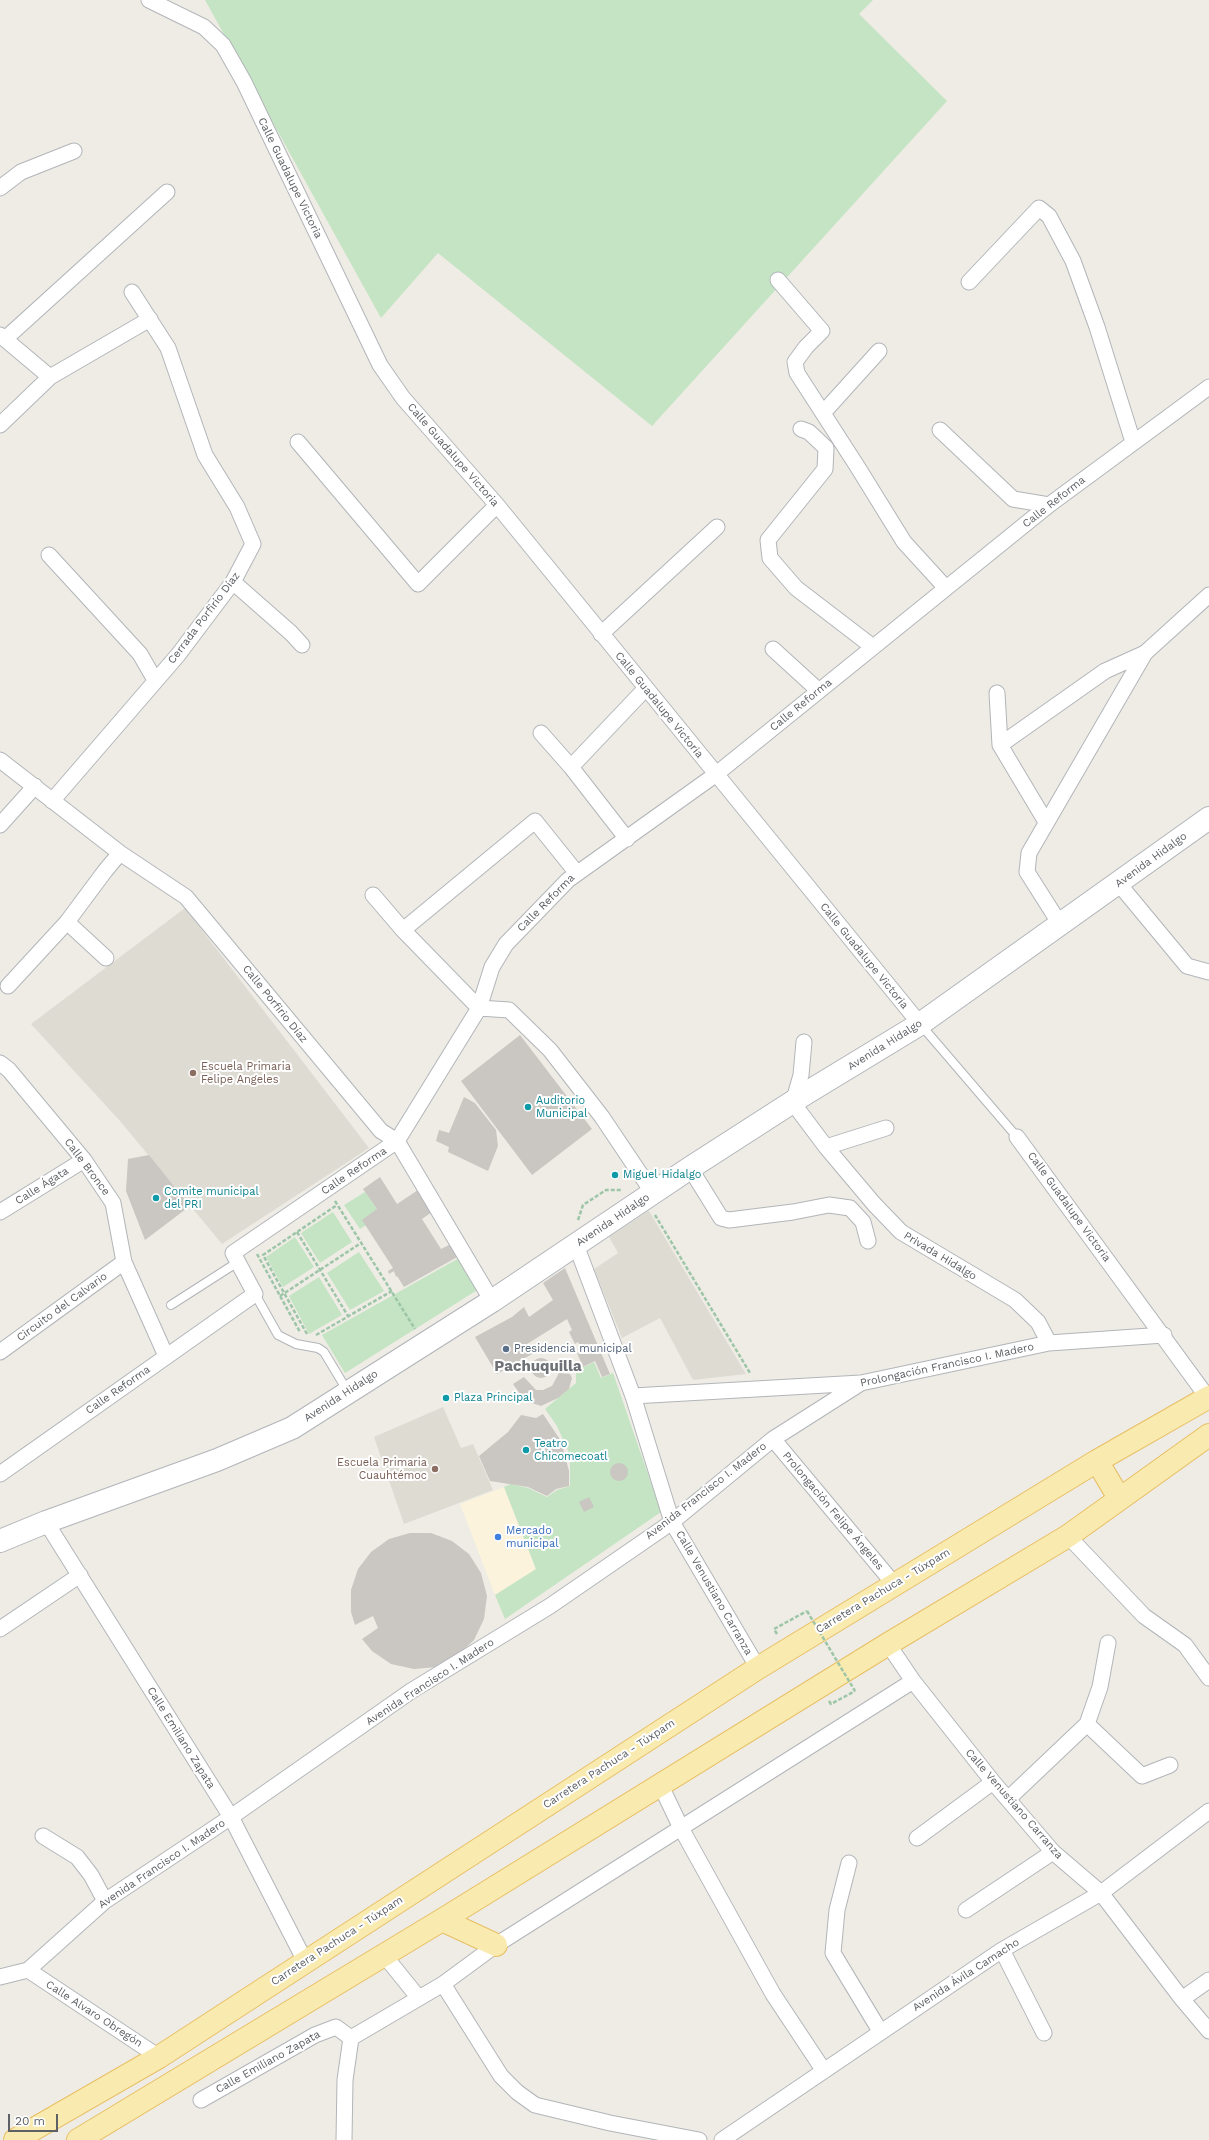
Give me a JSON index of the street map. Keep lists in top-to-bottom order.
{
  "streets": {
    "main road": ["Carretera Pachuca - Túxpam"],
    "street": [
      "Calle Guadalupe Victoria",
      "Calle Reforma",
      "Cerrada Porfirio Díaz",
      "Avenida Hidalgo",
      "Calle Porfirio Díaz",
      "Calle Bronce",
      "Calle Ágata",
      "Privada Hidalgo",
      "Circuito del Calvario",
      "Prolongación Francisco I. Madero",
      "Avenida Francisco I. Madero",
      "Prolongación Felipe Ángeles",
      "Calle Venustiano Carranza",
      "Calle Emiliano Zapata",
      "Avenida Ávila Camacho",
      "Calle Alvaro Obregón"
    ]
  },
  "crossings": [
    ["Calle Guadalupe Victoria", "Calle Reforma"],
    ["Calle Guadalupe Victoria", "Avenida Hidalgo"],
    ["Calle Guadalupe Victoria", "Prolongación Francisco I. Madero"],
    ["Calle Guadalupe Victoria", "Carretera Pachuca - Túxpam"],
    ["Calle Reforma", "Calle Porfirio Díaz"],
    ["Calle Reforma", "Calle Bronce"],
    ["Cerrada Porfirio Díaz", "Calle Porfirio Díaz"],
    ["Avenida Hidalgo", "Calle Porfirio Díaz"],
    ["Avenida Hidalgo", "Privada Hidalgo"],
    ["Avenida Hidalgo", "Calle Venustiano Carranza"],
    ["Avenida Hidalgo", "Calle Emiliano Zapata"],
    ["Calle Bronce", "Calle Ágata"],
    ["Calle Bronce", "Circuito del Calvario"],
    ["Privada Hidalgo", "Prolongación Francisco I. Madero"],
    ["Prolongación Francisco I. Madero", "Avenida Francisco I. Madero"],
    ["Prolongación Francisco I. Madero", "Calle Venustiano Carranza"],
    ["Avenida Francisco I. Madero", "Prolongación Felipe Ángeles"],
    ["Avenida Francisco I. Madero", "Calle Venustiano Carranza"],
    ["Avenida Francisco I. Madero", "Calle Emiliano Zapata"],
    ["Avenida Francisco I. Madero", "Calle Alvaro Obregón"],
    ["Prolongación Felipe Ángeles", "Carretera Pachuca - Túxpam"],
    ["Carretera Pachuca - Túxpam", "Calle Venustiano Carranza"],
    ["Carretera Pachuca - Túxpam", "Calle Emiliano Zapata"],
    ["Carretera Pachuca - Túxpam", "Calle Alvaro Obregón"],
    ["Calle Venustiano Carranza", "Avenida Ávila Camacho"]
  ],
  "districts": ["Pachuquilla"],
  "places": [
    "Escuela Primaria Felipe Angeles",
    "Auditorio Municipal",
    "Miguel Hidalgo",
    "Comite municipal del PRI",
    "Presidencia municipal",
    "Plaza Principal",
    "Teatro Chicomecoatl",
    "Escuela Primaria Cuauhtémoc",
    "Mercado municipal"
  ],
  "scale_bar": "20 m"
}
